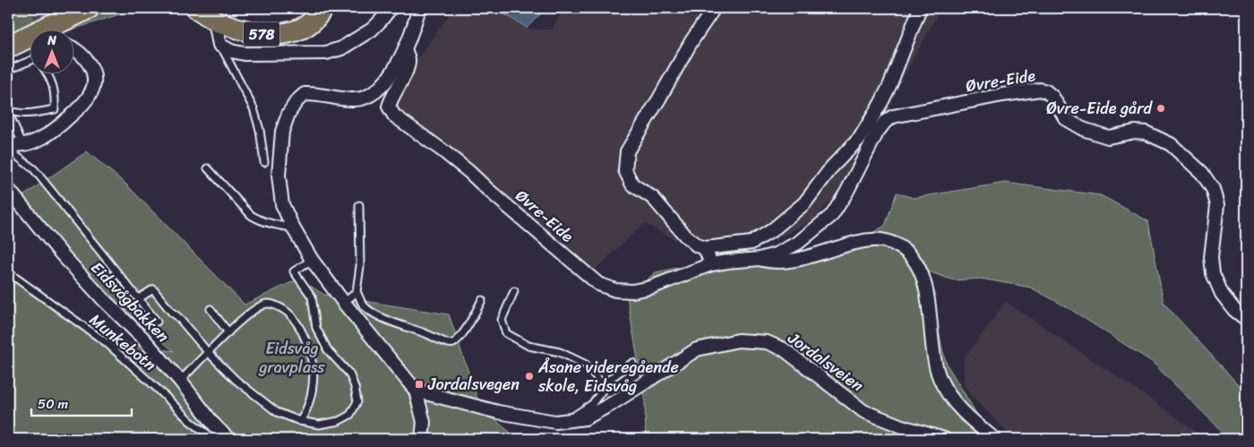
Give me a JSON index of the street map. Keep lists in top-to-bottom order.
{
  "streets": {
    "main road": ["578"],
    "street": ["Øvre-Eide", "Eidsvågbakken", "Jordalsveien"],
    "lane": ["Munkebotn"]
  },
  "parks": ["Eidsvåg gravplass"],
  "places": {
    "other": ["Øvre-Eide gård", "Åsane videregående skole, Eidsvåg"],
    "transit": ["Jordalsvegen"]
  },
  "scale_bar": "50 m",
  "north": "top"
}
